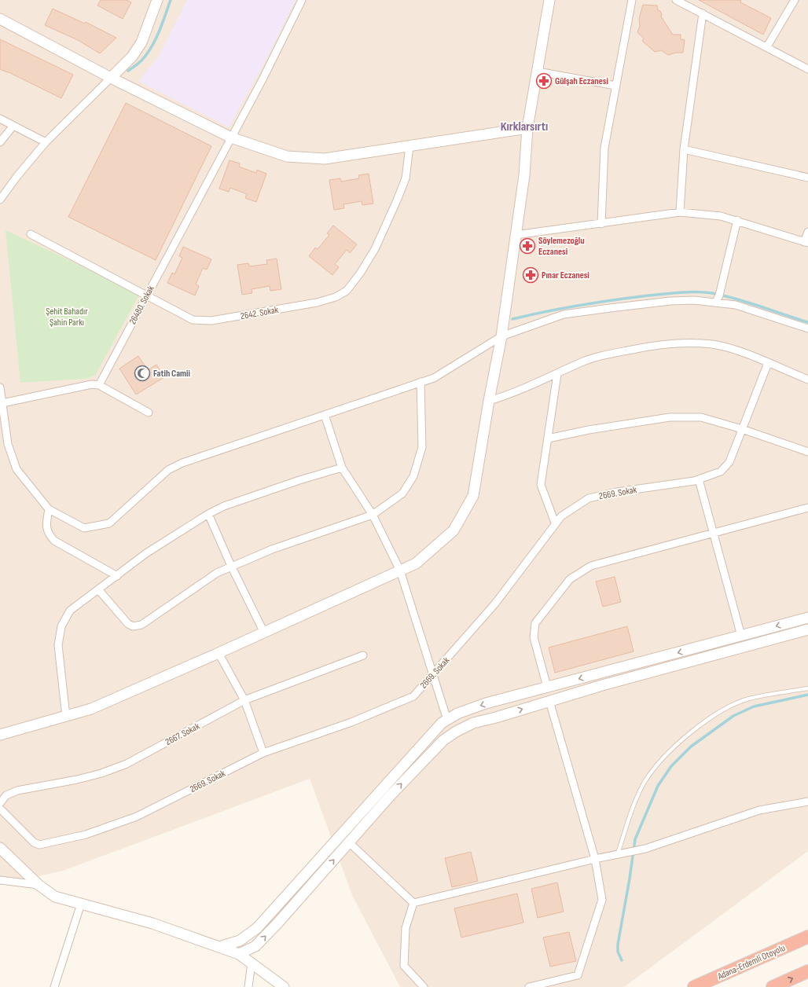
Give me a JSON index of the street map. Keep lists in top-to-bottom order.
{
  "streets": {
    "highway": ["Adana-Erdemli Otoyolu"],
    "street": [
      "26480. Sokak",
      "2642. Sokak",
      "2669. Sokak",
      "2667. Sokak"
    ]
  },
  "crossings": [
    ["26480. Sokak", "2642. Sokak"]
  ],
  "districts": ["Kırklarsırtı"],
  "parks": ["Şehit Bahadır Şahin Parkı"],
  "places": {
    "pharmacy": ["Gülşah Eczanesi", "Söylemezoğlu Eczanesi", "Pınar Eczanesi"],
    "mosque": ["Fatih Camii"]
  }
}
